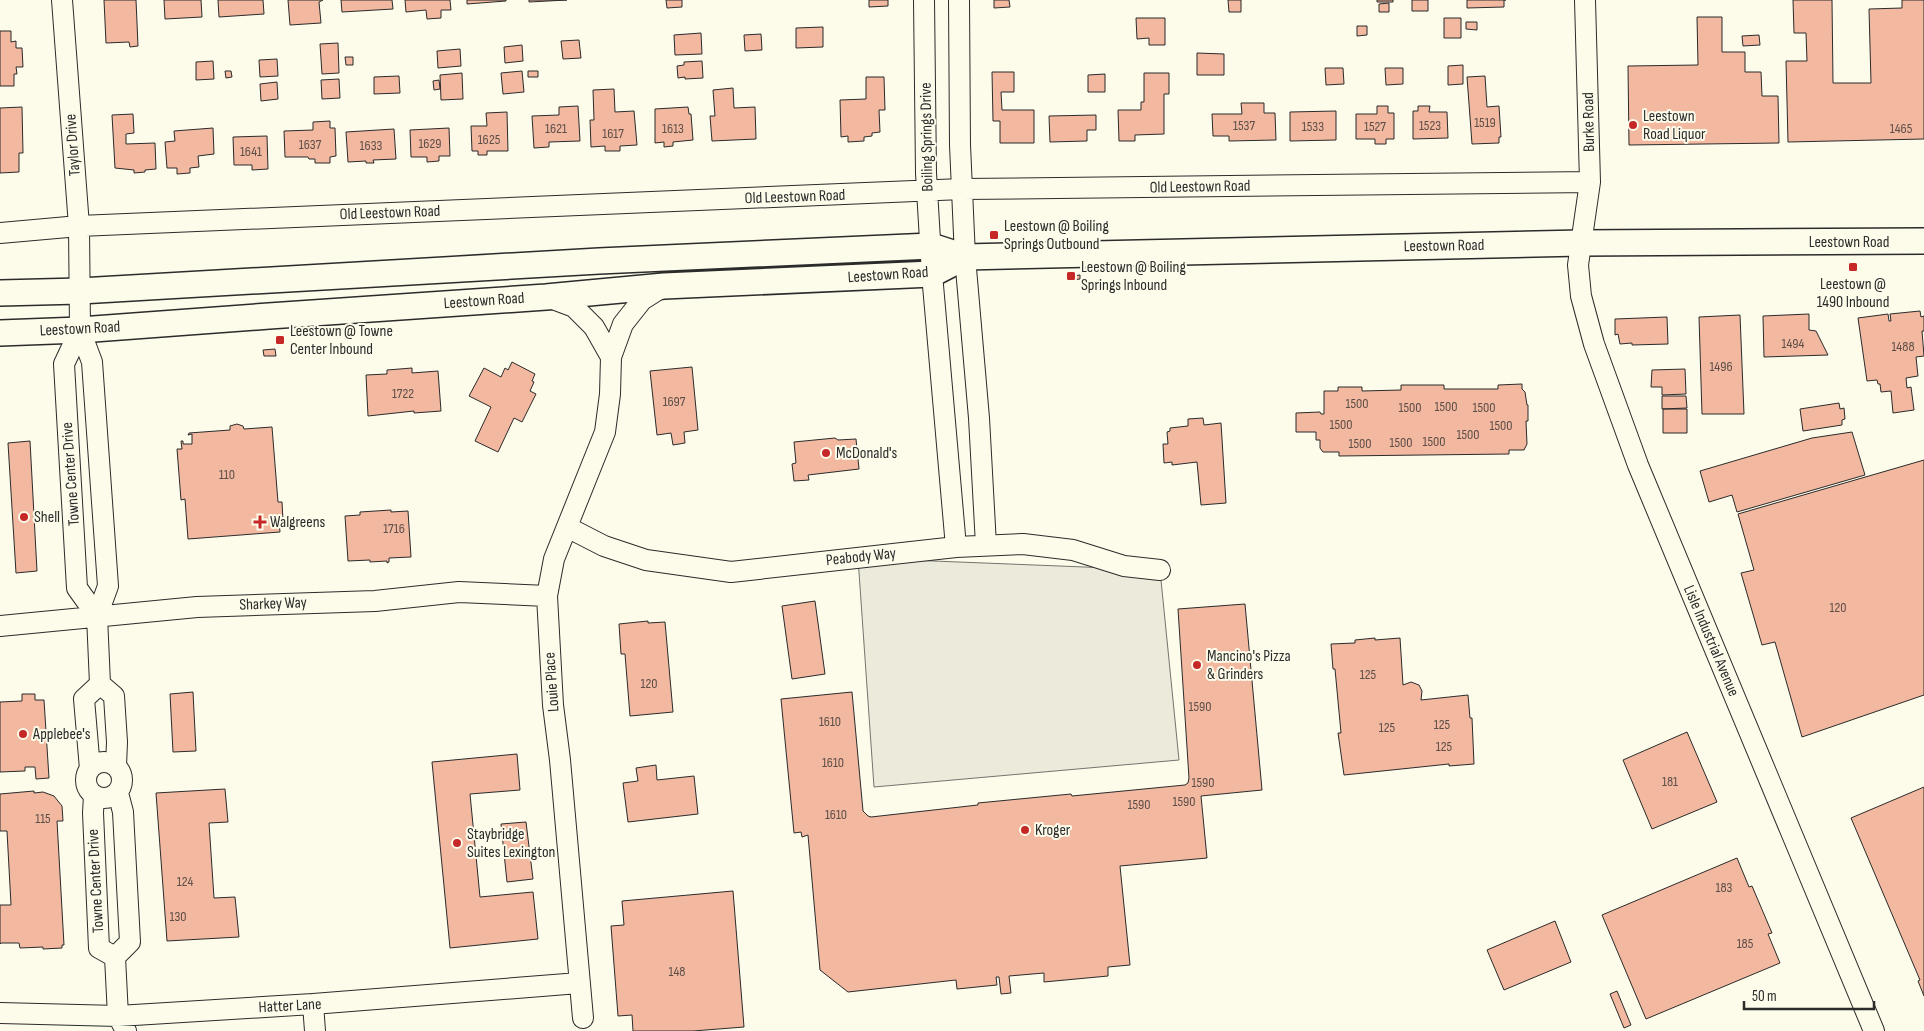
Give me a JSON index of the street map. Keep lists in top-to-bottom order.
{
  "streets": {
    "main road": ["Leestown Road"],
    "street": [
      "Burke Road",
      "Boiling Springs Drive",
      "Taylor Drive",
      "Old Leestown Road",
      "Towne Center Drive",
      "Peabody Way",
      "Sharkey Way",
      "Lisle Industrial Avenue",
      "Louie Place",
      "Hatter Lane"
    ]
  },
  "crossings": [
    ["Burke Road", "Old Leestown Road"],
    ["Burke Road", "Leestown Road"],
    ["Burke Road", "Lisle Industrial Avenue"],
    ["Boiling Springs Drive", "Old Leestown Road"],
    ["Boiling Springs Drive", "Leestown Road"],
    ["Boiling Springs Drive", "Peabody Way"],
    ["Taylor Drive", "Old Leestown Road"],
    ["Taylor Drive", "Leestown Road"],
    ["Taylor Drive", "Towne Center Drive"],
    ["Leestown Road", "Towne Center Drive"],
    ["Leestown Road", "Lisle Industrial Avenue"],
    ["Leestown Road", "Louie Place"],
    ["Towne Center Drive", "Sharkey Way"],
    ["Peabody Way", "Louie Place"],
    ["Sharkey Way", "Louie Place"],
    ["Louie Place", "Hatter Lane"]
  ],
  "places": {
    "other": [
      "Leestown Road Liquor",
      "McDonald's",
      "Shell",
      "Mancino's Pizza & Grinders",
      "Applebee's",
      "Kroger",
      "Staybridge Suites Lexington"
    ],
    "transit": [
      "Leestown @ Boiling Springs Outbound",
      "Leestown @ 1490 Inbound",
      "Leestown @ Boiling Springs Inbound",
      "Leestown @ Towne Center Inbound"
    ],
    "health": ["Walgreens"]
  },
  "house_numbers": [
    "1519",
    "1537",
    "1523",
    "1533",
    "1527",
    "1621",
    "1613",
    "1465",
    "1617",
    "1625",
    "1629",
    "1637",
    "1633",
    "1641",
    "1494",
    "1488",
    "1496",
    "1722",
    "1697",
    "1500",
    "1500",
    "1500",
    "1500",
    "1500",
    "1500",
    "1500",
    "1500",
    "1500",
    "1500",
    "110",
    "1716",
    "120",
    "125",
    "120",
    "1590",
    "1610",
    "125",
    "125",
    "125",
    "1610",
    "181",
    "1590",
    "1590",
    "1590",
    "1610",
    "115",
    "124",
    "183",
    "130",
    "185",
    "148"
  ],
  "scale_bar": "50 m"
}
